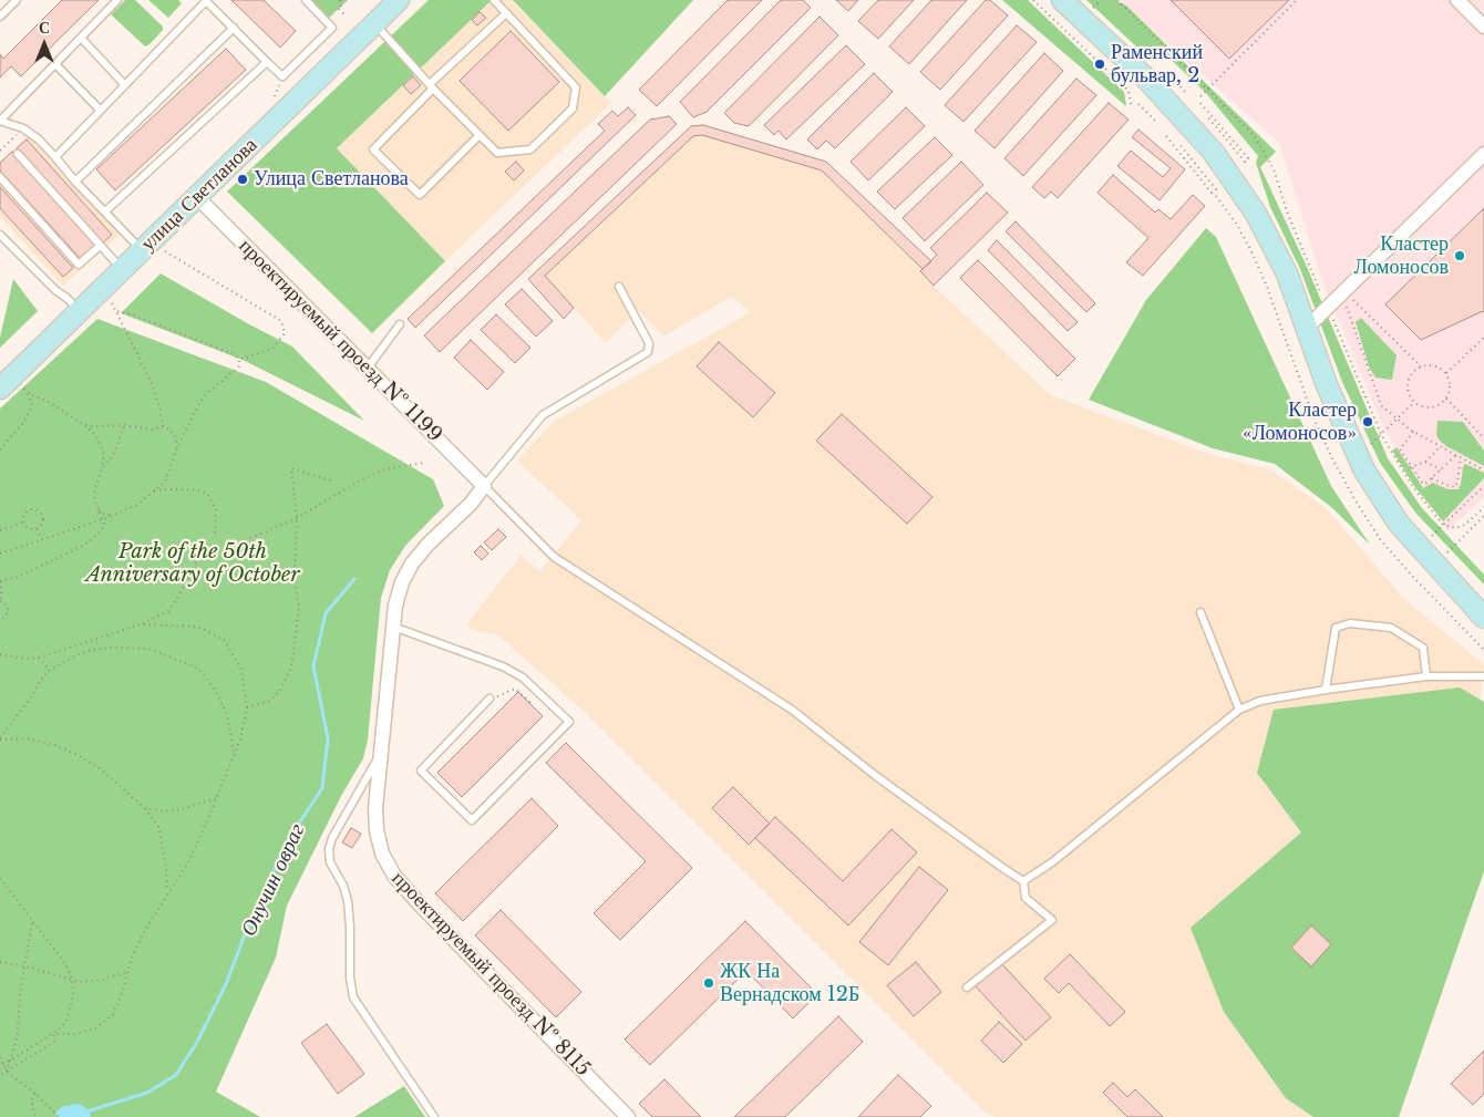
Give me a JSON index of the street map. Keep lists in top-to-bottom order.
{
  "streets": {
    "street": ["улица Светланова", "проектируемый проезд № 1199", "проектируемый проезд № 8115"]
  },
  "crossings": [
    ["улица Светланова", "проектируемый проезд № 1199"],
    ["проектируемый проезд № 1199", "проектируемый проезд № 8115"]
  ],
  "water": ["Онучин овраг"],
  "parks": ["Park of the 50th Anniversary of October"],
  "places": [
    "Раменский бульвар, 2",
    "Улица Светланова",
    "Кластер Ломоносов",
    "Кластер «Ломоносов»",
    "ЖК На Вернадском 12Б"
  ],
  "north": "top"
}
